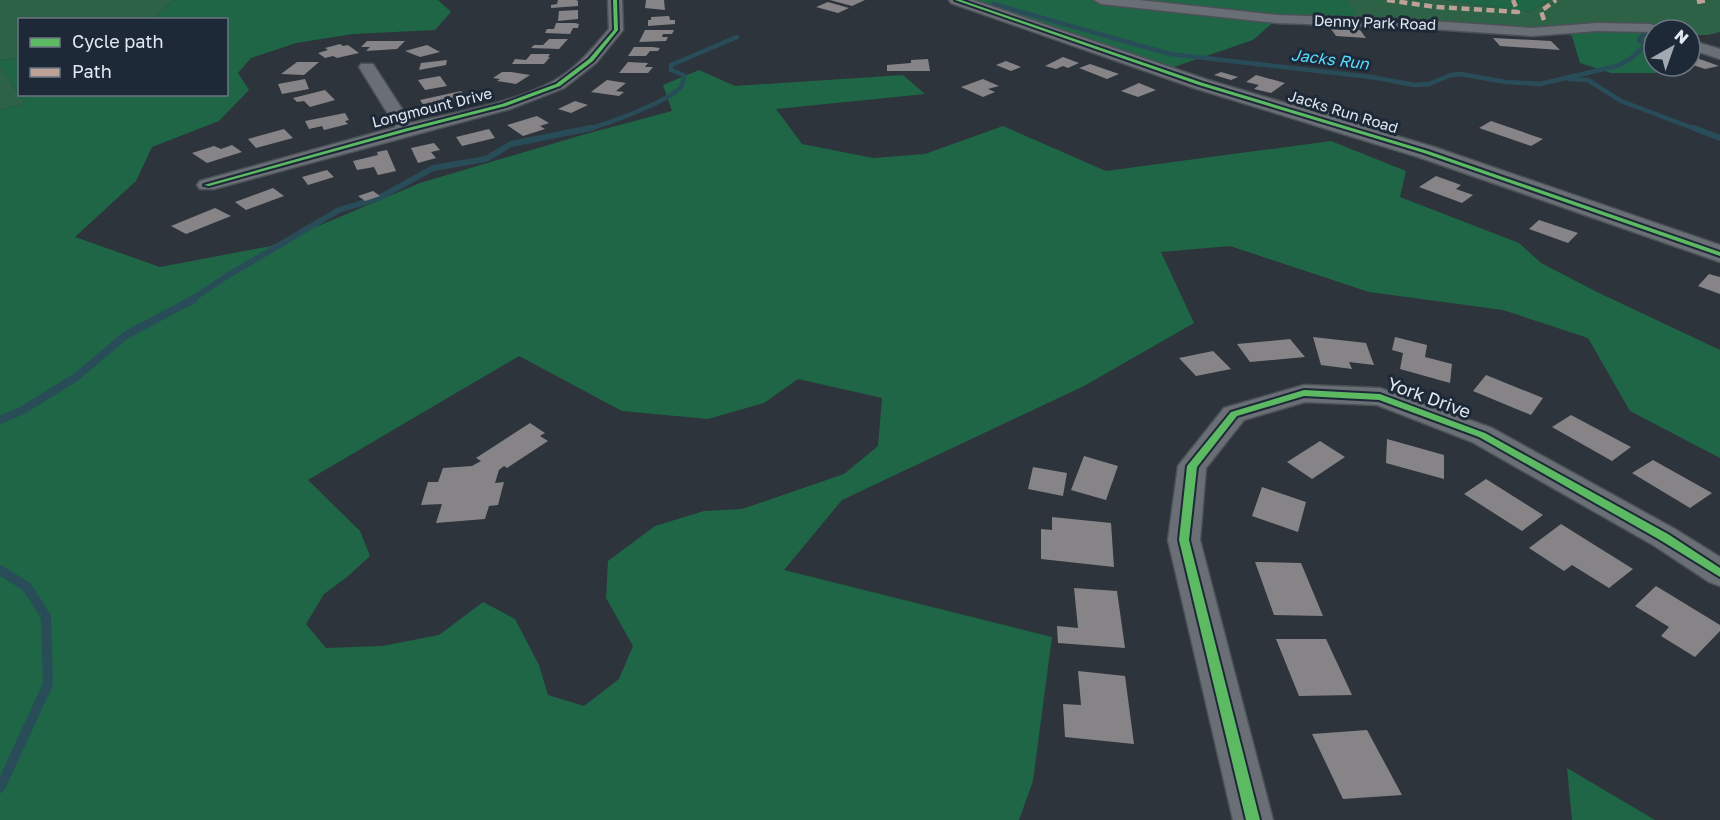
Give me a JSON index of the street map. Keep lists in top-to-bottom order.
{
  "streets": {
    "street": [
      "Denny Park Road",
      "Longmount Drive",
      "Jacks Run Road",
      "York Drive"
    ]
  },
  "water": ["Jacks Run"],
  "legend": ["Cycle path", "Path"],
  "north": "top right"
}
